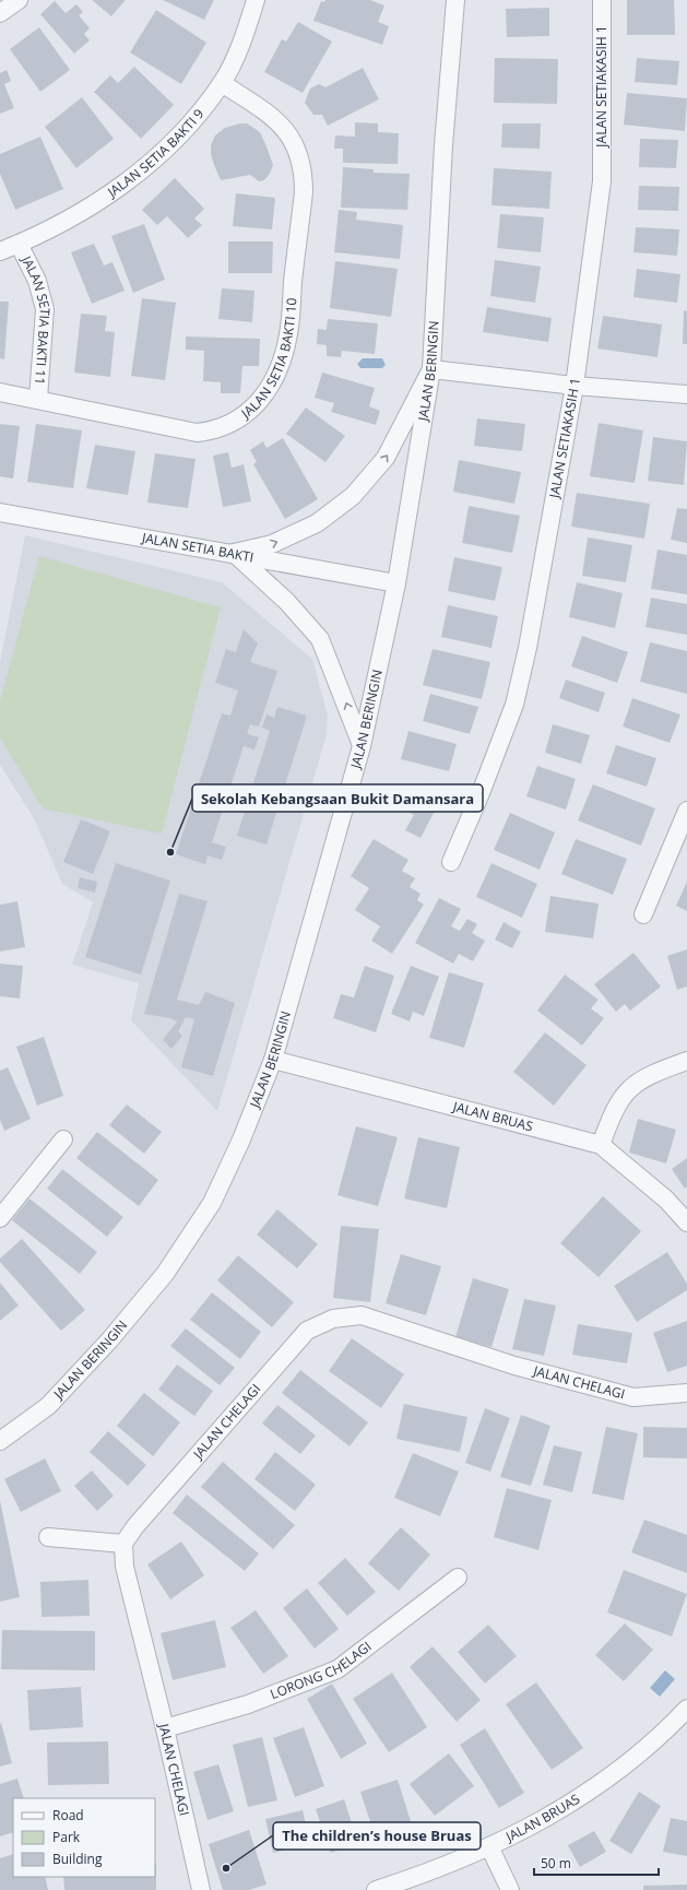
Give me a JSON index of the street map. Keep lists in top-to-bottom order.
{
  "streets": {
    "street": [
      "JALAN SETIAKASIH 1",
      "JALAN SETIA BAKTI 9",
      "JALAN SETIA BAKTI 11",
      "JALAN SETIA BAKTI 10",
      "JALAN BERINGIN",
      "JALAN SETIA BAKTI",
      "JALAN BRUAS",
      "JALAN CHELAGI",
      "LORONG CHELAGI"
    ]
  },
  "crossings": [
    ["JALAN SETIA BAKTI 9", "JALAN SETIA BAKTI 11"],
    ["JALAN SETIA BAKTI 9", "JALAN SETIA BAKTI 10"],
    ["JALAN SETIA BAKTI 11", "JALAN SETIA BAKTI 10"],
    ["JALAN BERINGIN", "JALAN SETIA BAKTI"],
    ["JALAN BERINGIN", "JALAN BRUAS"],
    ["JALAN CHELAGI", "LORONG CHELAGI"]
  ],
  "places": ["Sekolah Kebangsaan Bukit Damansara", "The children’s house Bruas"],
  "legend": ["Road", "Park", "Building"],
  "scale_bar": "50 m"
}
